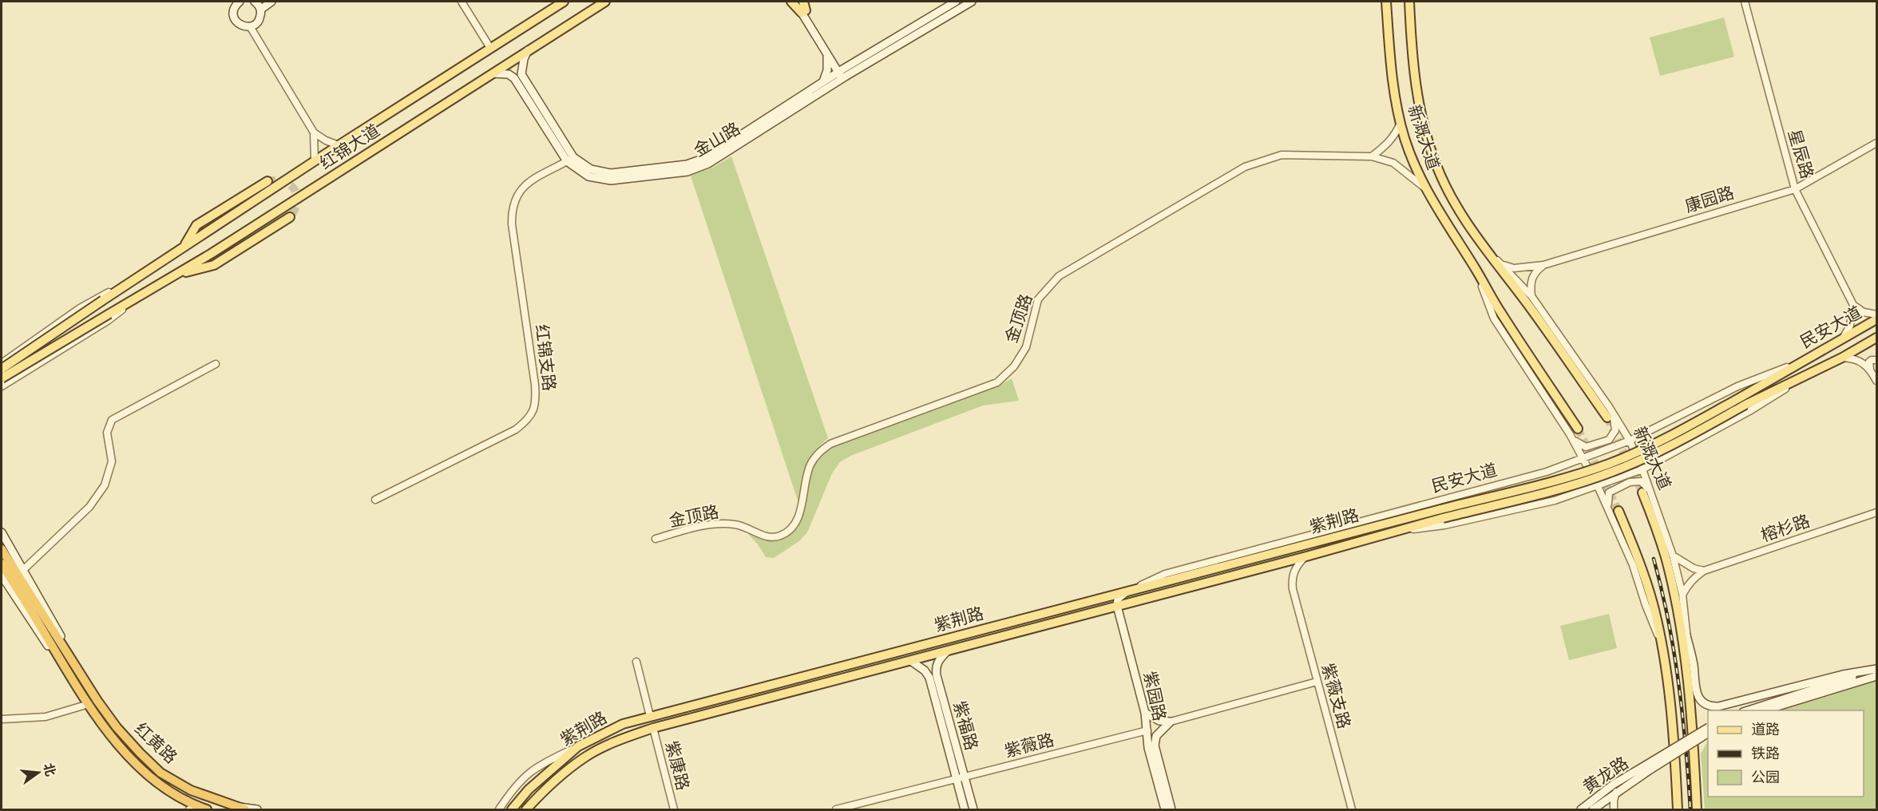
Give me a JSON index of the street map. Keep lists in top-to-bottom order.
{
  "streets": {
    "highway": ["红黄路"],
    "main road": [
      "新溉大道",
      "金山路",
      "红锦大道",
      "民安大道",
      "紫荆路",
      "紫园路",
      "紫福路",
      "黄龙路"
    ],
    "street": [
      "星辰路",
      "康园路",
      "金顶路",
      "红锦支路",
      "榕杉路",
      "紫薇支路",
      "紫薇路",
      "紫康路"
    ]
  },
  "crossings": [
    ["新溉大道", "康园路"],
    ["新溉大道", "金顶路"],
    ["新溉大道", "民安大道"],
    ["新溉大道", "榕杉路"],
    ["金山路", "红锦支路"],
    ["星辰路", "康园路"],
    ["民安大道", "紫荆路"],
    ["紫荆路", "紫园路"],
    ["紫荆路", "紫薇支路"],
    ["紫荆路", "紫福路"],
    ["紫荆路", "紫康路"],
    ["紫园路", "紫薇路"],
    ["紫福路", "紫薇路"]
  ],
  "legend": ["道路", "铁路", "公园"],
  "north": "right"
}
